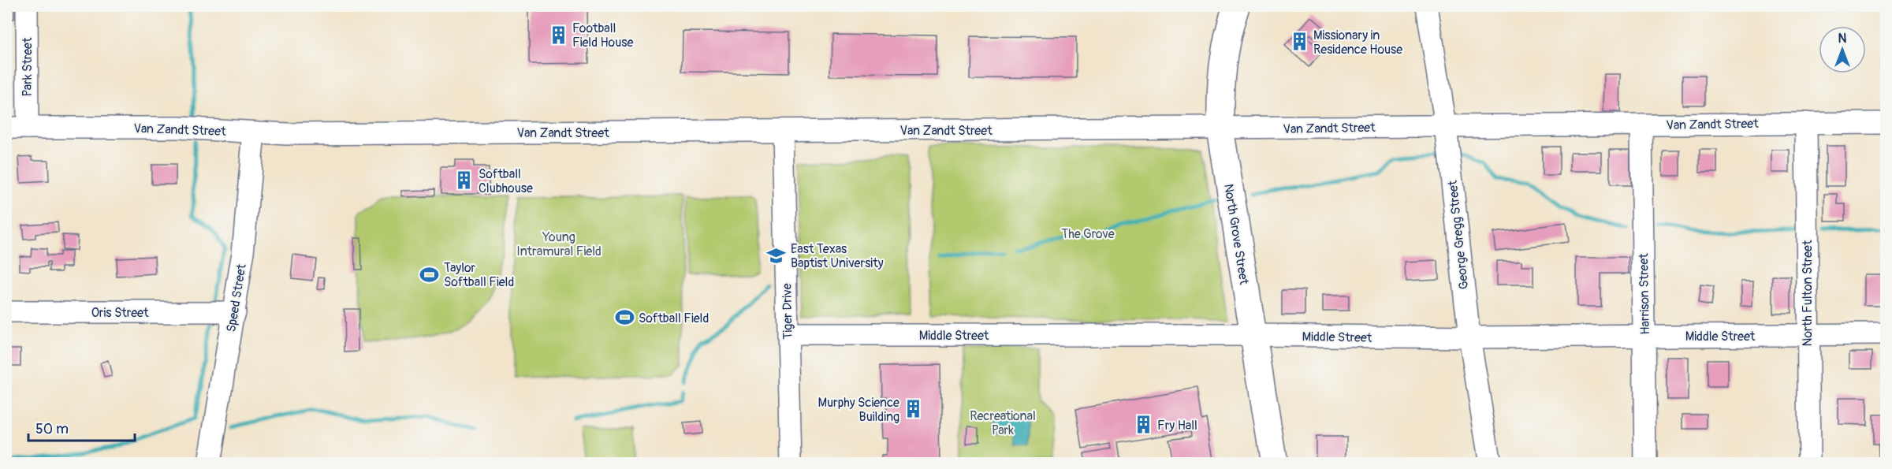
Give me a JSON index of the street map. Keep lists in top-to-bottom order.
{
  "streets": {
    "main road": ["North Grove Street"],
    "street": [
      "Park Street",
      "Van Zandt Street",
      "George Gregg Street",
      "North Fulton Street",
      "Harrison Street",
      "Speed Street",
      "Tiger Drive",
      "Oris Street",
      "Middle Street"
    ]
  },
  "crossings": [
    ["Park Street", "Van Zandt Street"],
    ["Van Zandt Street", "North Grove Street"],
    ["Van Zandt Street", "George Gregg Street"],
    ["Van Zandt Street", "North Fulton Street"],
    ["Van Zandt Street", "Harrison Street"],
    ["Van Zandt Street", "Speed Street"],
    ["Van Zandt Street", "Tiger Drive"],
    ["North Grove Street", "Middle Street"],
    ["George Gregg Street", "Middle Street"],
    ["North Fulton Street", "Middle Street"],
    ["Harrison Street", "Middle Street"],
    ["Speed Street", "Oris Street"],
    ["Tiger Drive", "Middle Street"]
  ],
  "parks": ["The Grove", "Young Intramural Field", "Recreational Park"],
  "places": {
    "building": [
      "Football Field House",
      "Missionary in Residence House",
      "Softball Clubhouse",
      "Murphy Science Building",
      "Fry Hall"
    ],
    "school or university": ["East Texas Baptist University"],
    "sports": ["Taylor Softball Field", "Softball Field"]
  },
  "scale_bar": "50 m",
  "north": "top"
}
